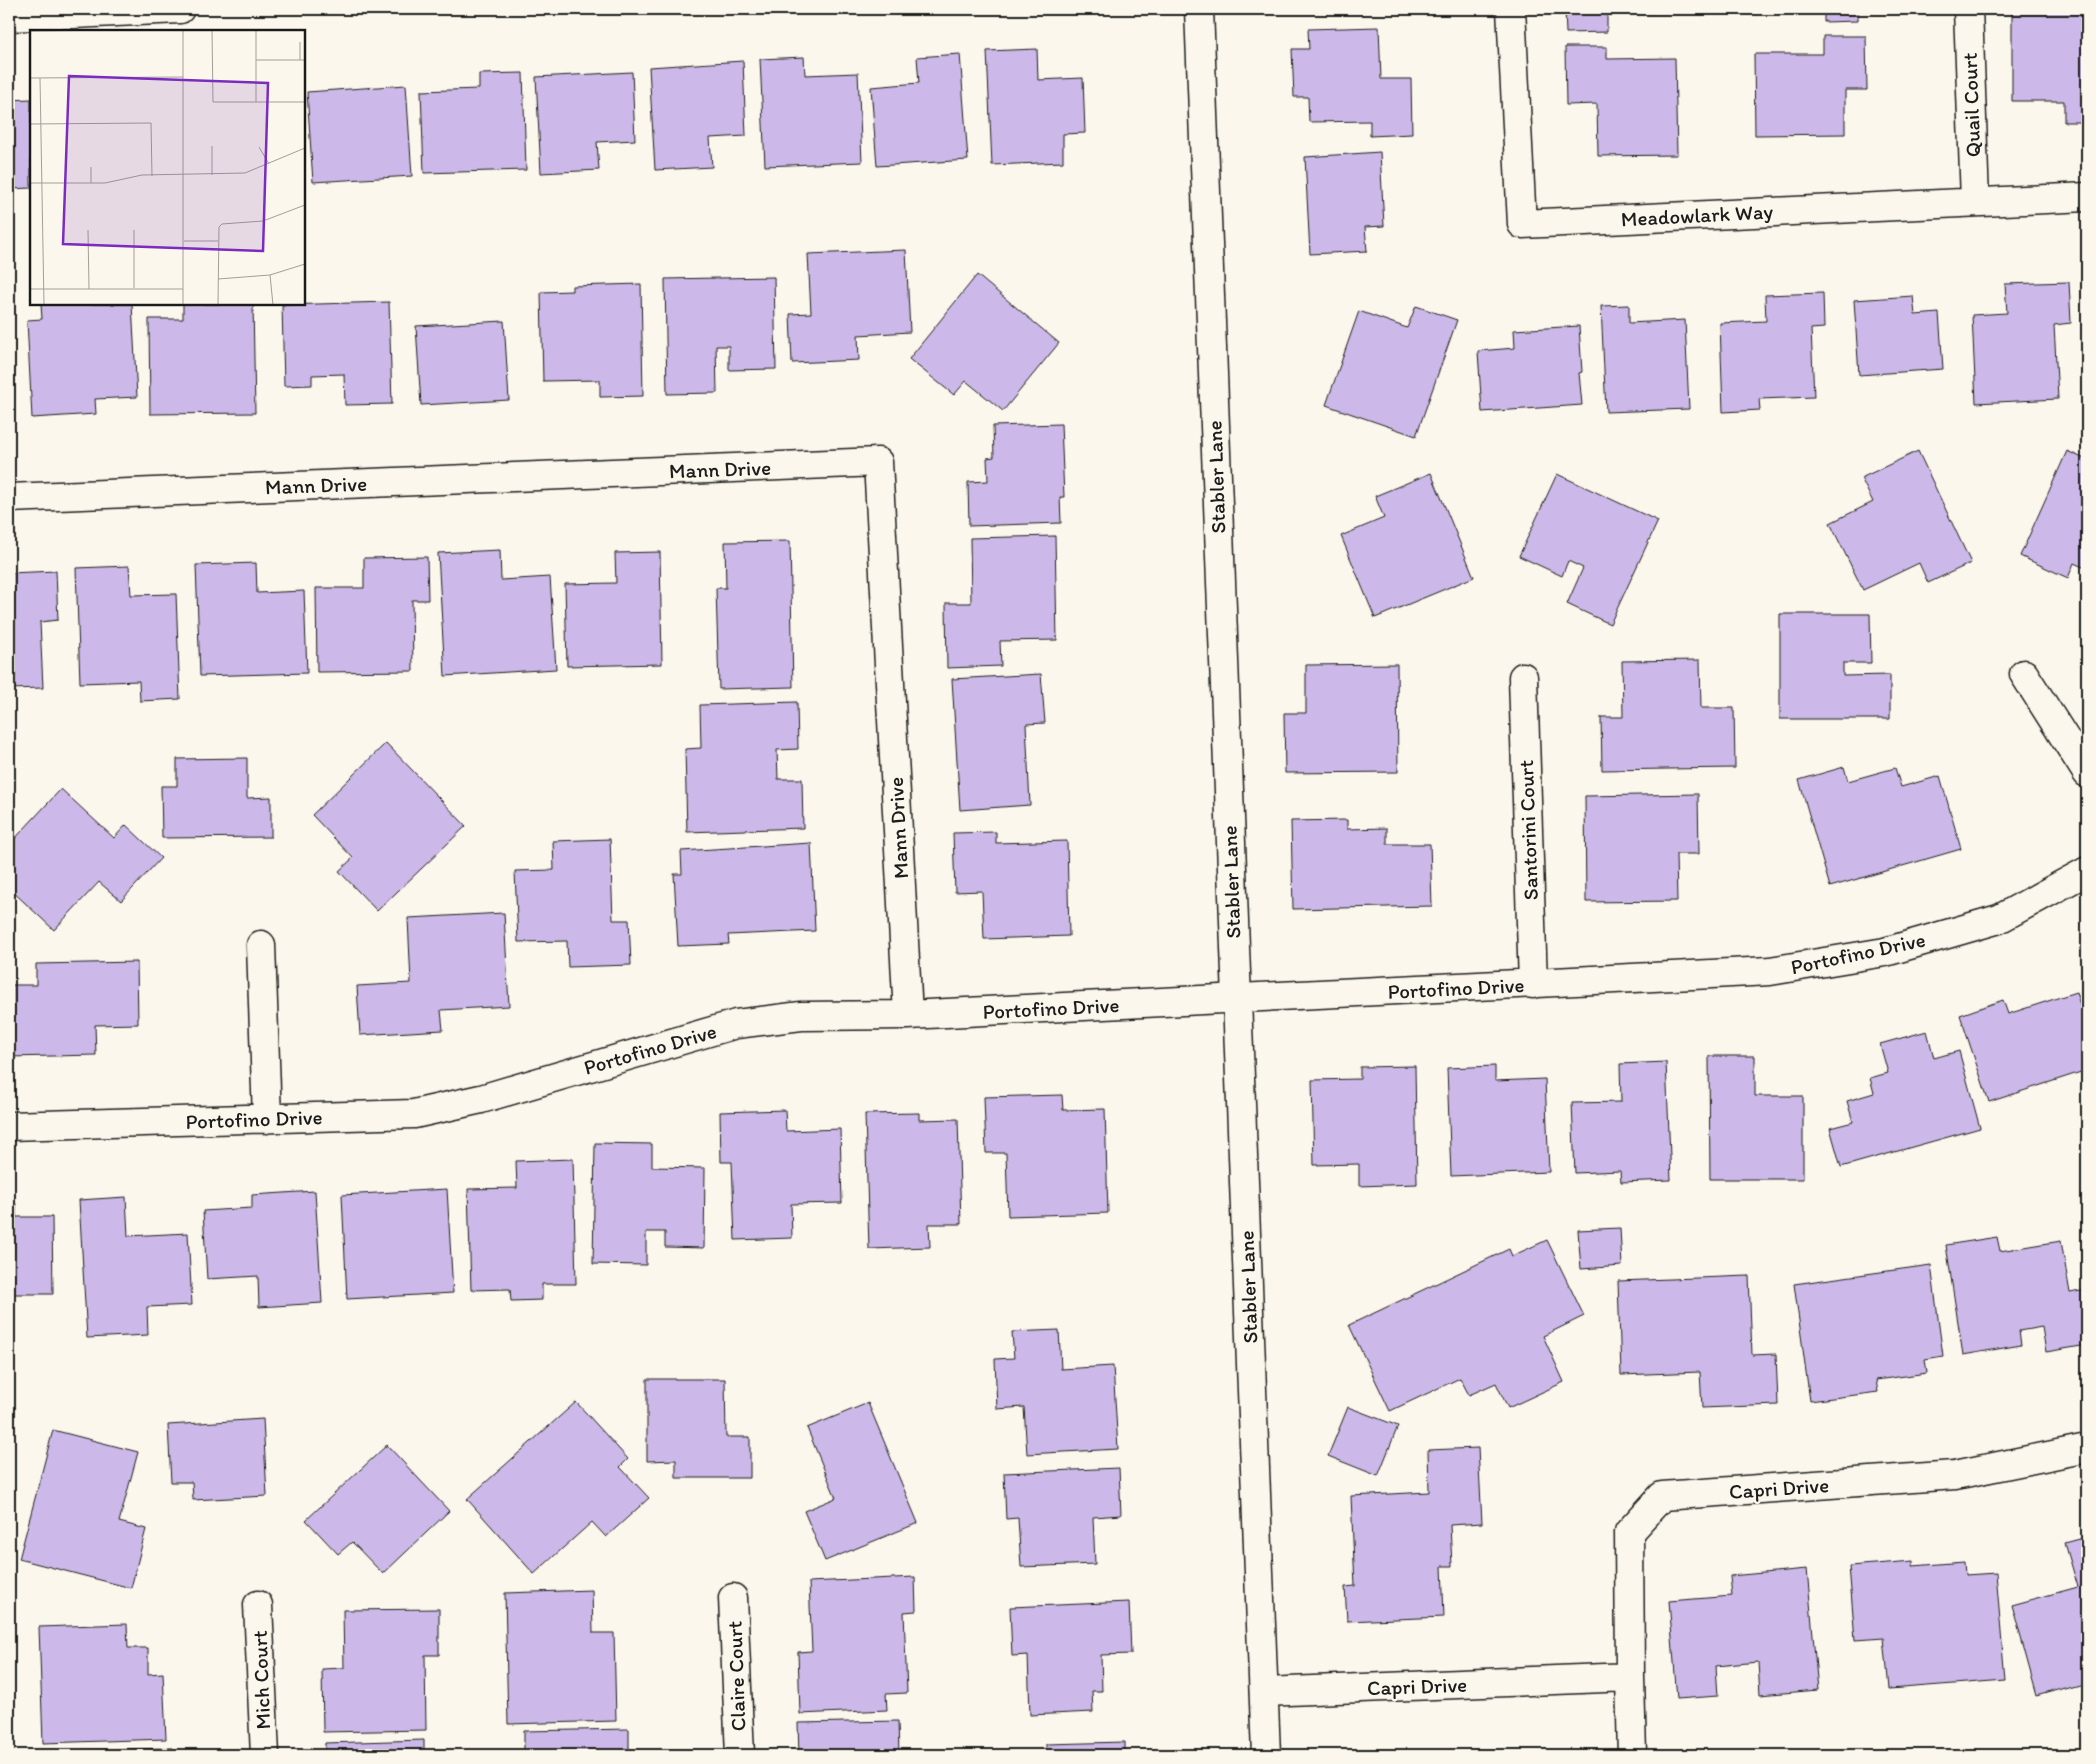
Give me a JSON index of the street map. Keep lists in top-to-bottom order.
{
  "streets": {
    "street": [
      "Quail Court",
      "Meadowlark Way",
      "Mann Drive",
      "Stabler Lane",
      "Santorini Court",
      "Portofino Drive",
      "Capri Drive",
      "Claire Court",
      "Mich Court"
    ]
  },
  "crossings": [
    ["Quail Court", "Meadowlark Way"],
    ["Mann Drive", "Portofino Drive"],
    ["Stabler Lane", "Portofino Drive"],
    ["Stabler Lane", "Capri Drive"],
    ["Santorini Court", "Portofino Drive"]
  ]
}
